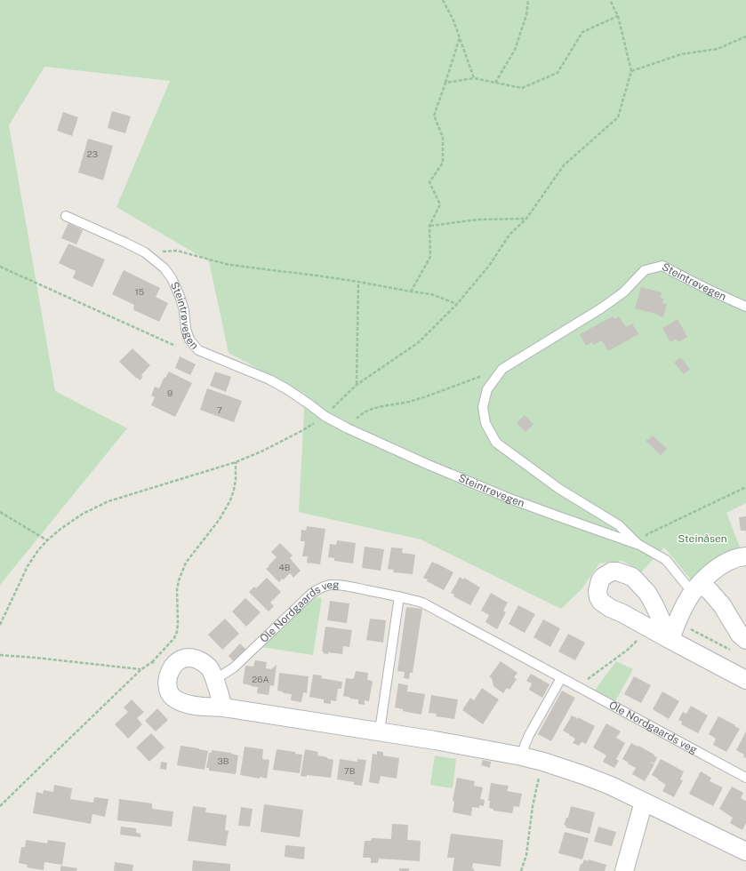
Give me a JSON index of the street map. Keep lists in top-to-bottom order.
{
  "streets": {
    "lane": ["Steintrøvegen", "Ole Nordgaards veg"]
  },
  "parks": ["Steinåsen"],
  "house_numbers": [
    "23",
    "15",
    "9",
    "7",
    "4B",
    "26A",
    "3B",
    "7B"
  ]
}
